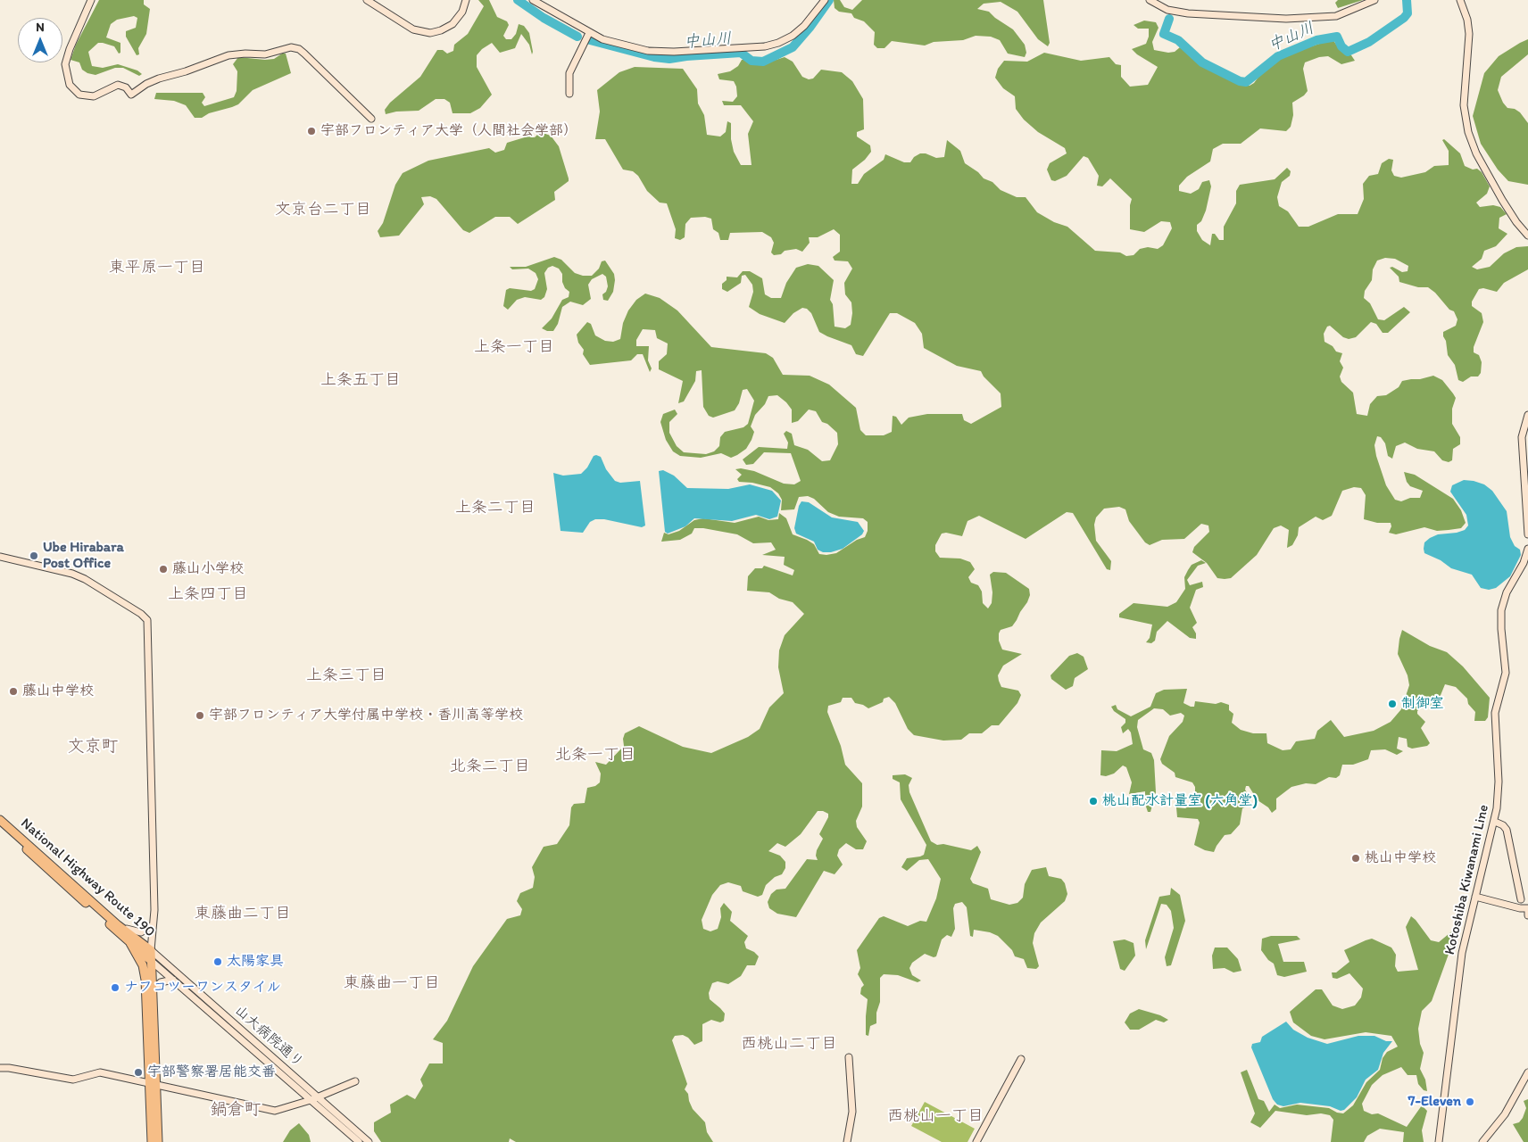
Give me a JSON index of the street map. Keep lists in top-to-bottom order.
{
  "streets": {
    "highway": ["National Highway Route 190"],
    "street": ["Kotoshiba Kiwanami Line", "山大病院通り"]
  },
  "crossings": [
    ["National Highway Route 190", "山大病院通り"]
  ],
  "districts": [
    "文京台二丁目",
    "東平原一丁目",
    "上条一丁目",
    "上条五丁目",
    "上条二丁目",
    "上条四丁目",
    "上条三丁目",
    "文京町",
    "北条一丁目",
    "北条二丁目",
    "東藤曲二丁目",
    "東藤曲一丁目",
    "西桃山二丁目",
    "鍋倉町",
    "西桃山一丁目"
  ],
  "water": ["中山川"],
  "places": [
    "宇部フロンティア大学（人間社会学部）",
    "Ube Hirabara Post Office",
    "藤山小学校",
    "藤山中学校",
    "制御室",
    "宇部フロンティア大学付属中学校・香川高等学校",
    "桃山配水計量室 (六角堂)",
    "桃山中学校",
    "太陽家具",
    "ナフコツーワンスタイル",
    "宇部警察署居能交番",
    "7-Eleven"
  ],
  "north": "top"
}
